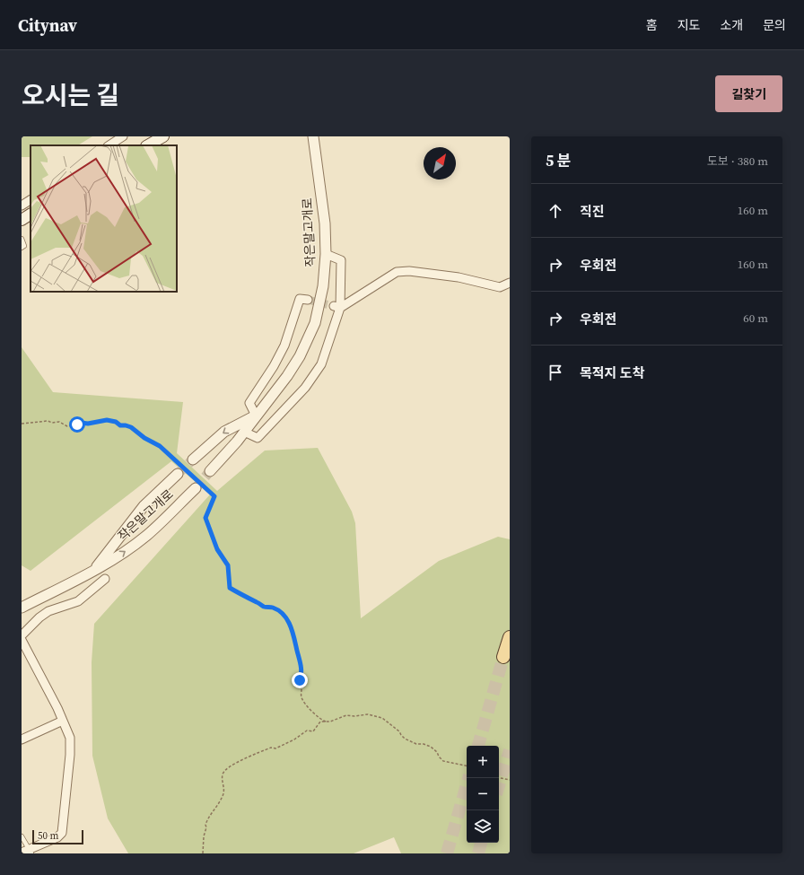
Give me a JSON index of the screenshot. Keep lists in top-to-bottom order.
{
  "streets": {
    "street": ["작은말고개로"]
  },
  "scale_bar": "50 m",
  "north": "top right",
  "page": {
    "header": "Citynav",
    "nav": [
      "홈",
      "지도",
      "소개",
      "문의"
    ],
    "title": "오시는 길",
    "buttons": "길찾기",
    "heading": ["5 분", "도보 · 380 m"],
    "list": [
      ["직진", "160 m"],
      ["우회전", "160 m"],
      ["우회전", "60 m"],
      "목적지 도착"
    ],
    "map_buttons": ["+", "−"],
    "scale": "50 m"
  }
}
